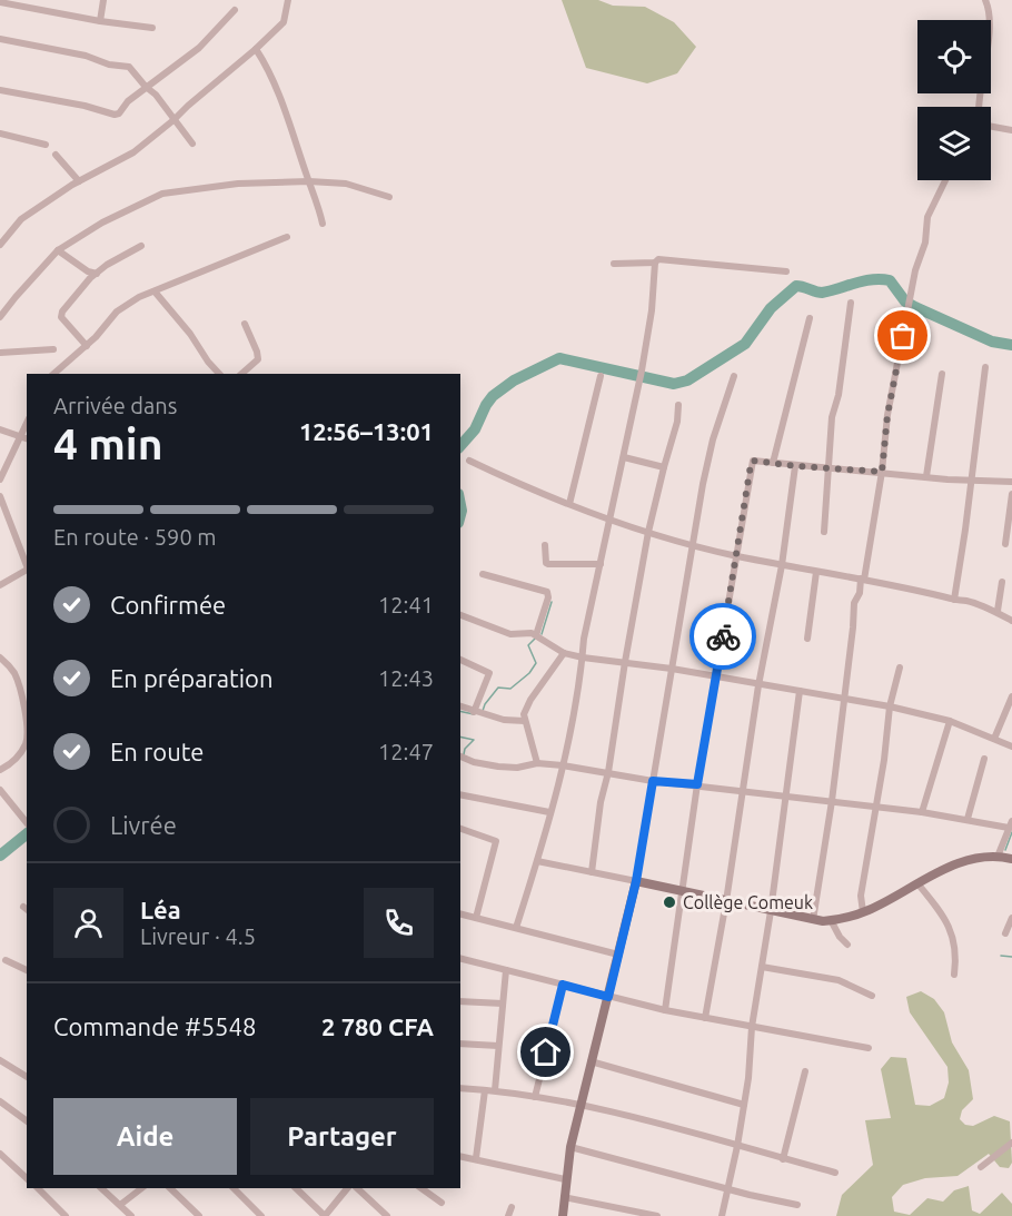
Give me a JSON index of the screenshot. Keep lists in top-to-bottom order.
{
  "places": ["Collège Comeuk"],
  "page": {
    "heading": ["4 min", "Arrivée dans", "12:56–13:01"],
    "panel": [
      "Léa",
      "Livreur · 4.5",
      "Commande #5548",
      "2 780 CFA"
    ],
    "bar": "En route · 590 m",
    "list": [
      ["Confirmée", "12:41"],
      ["En préparation", "12:43"],
      ["En route", "12:47"],
      "Livrée"
    ],
    "buttons": ["Aide", "Partager"]
  }
}
